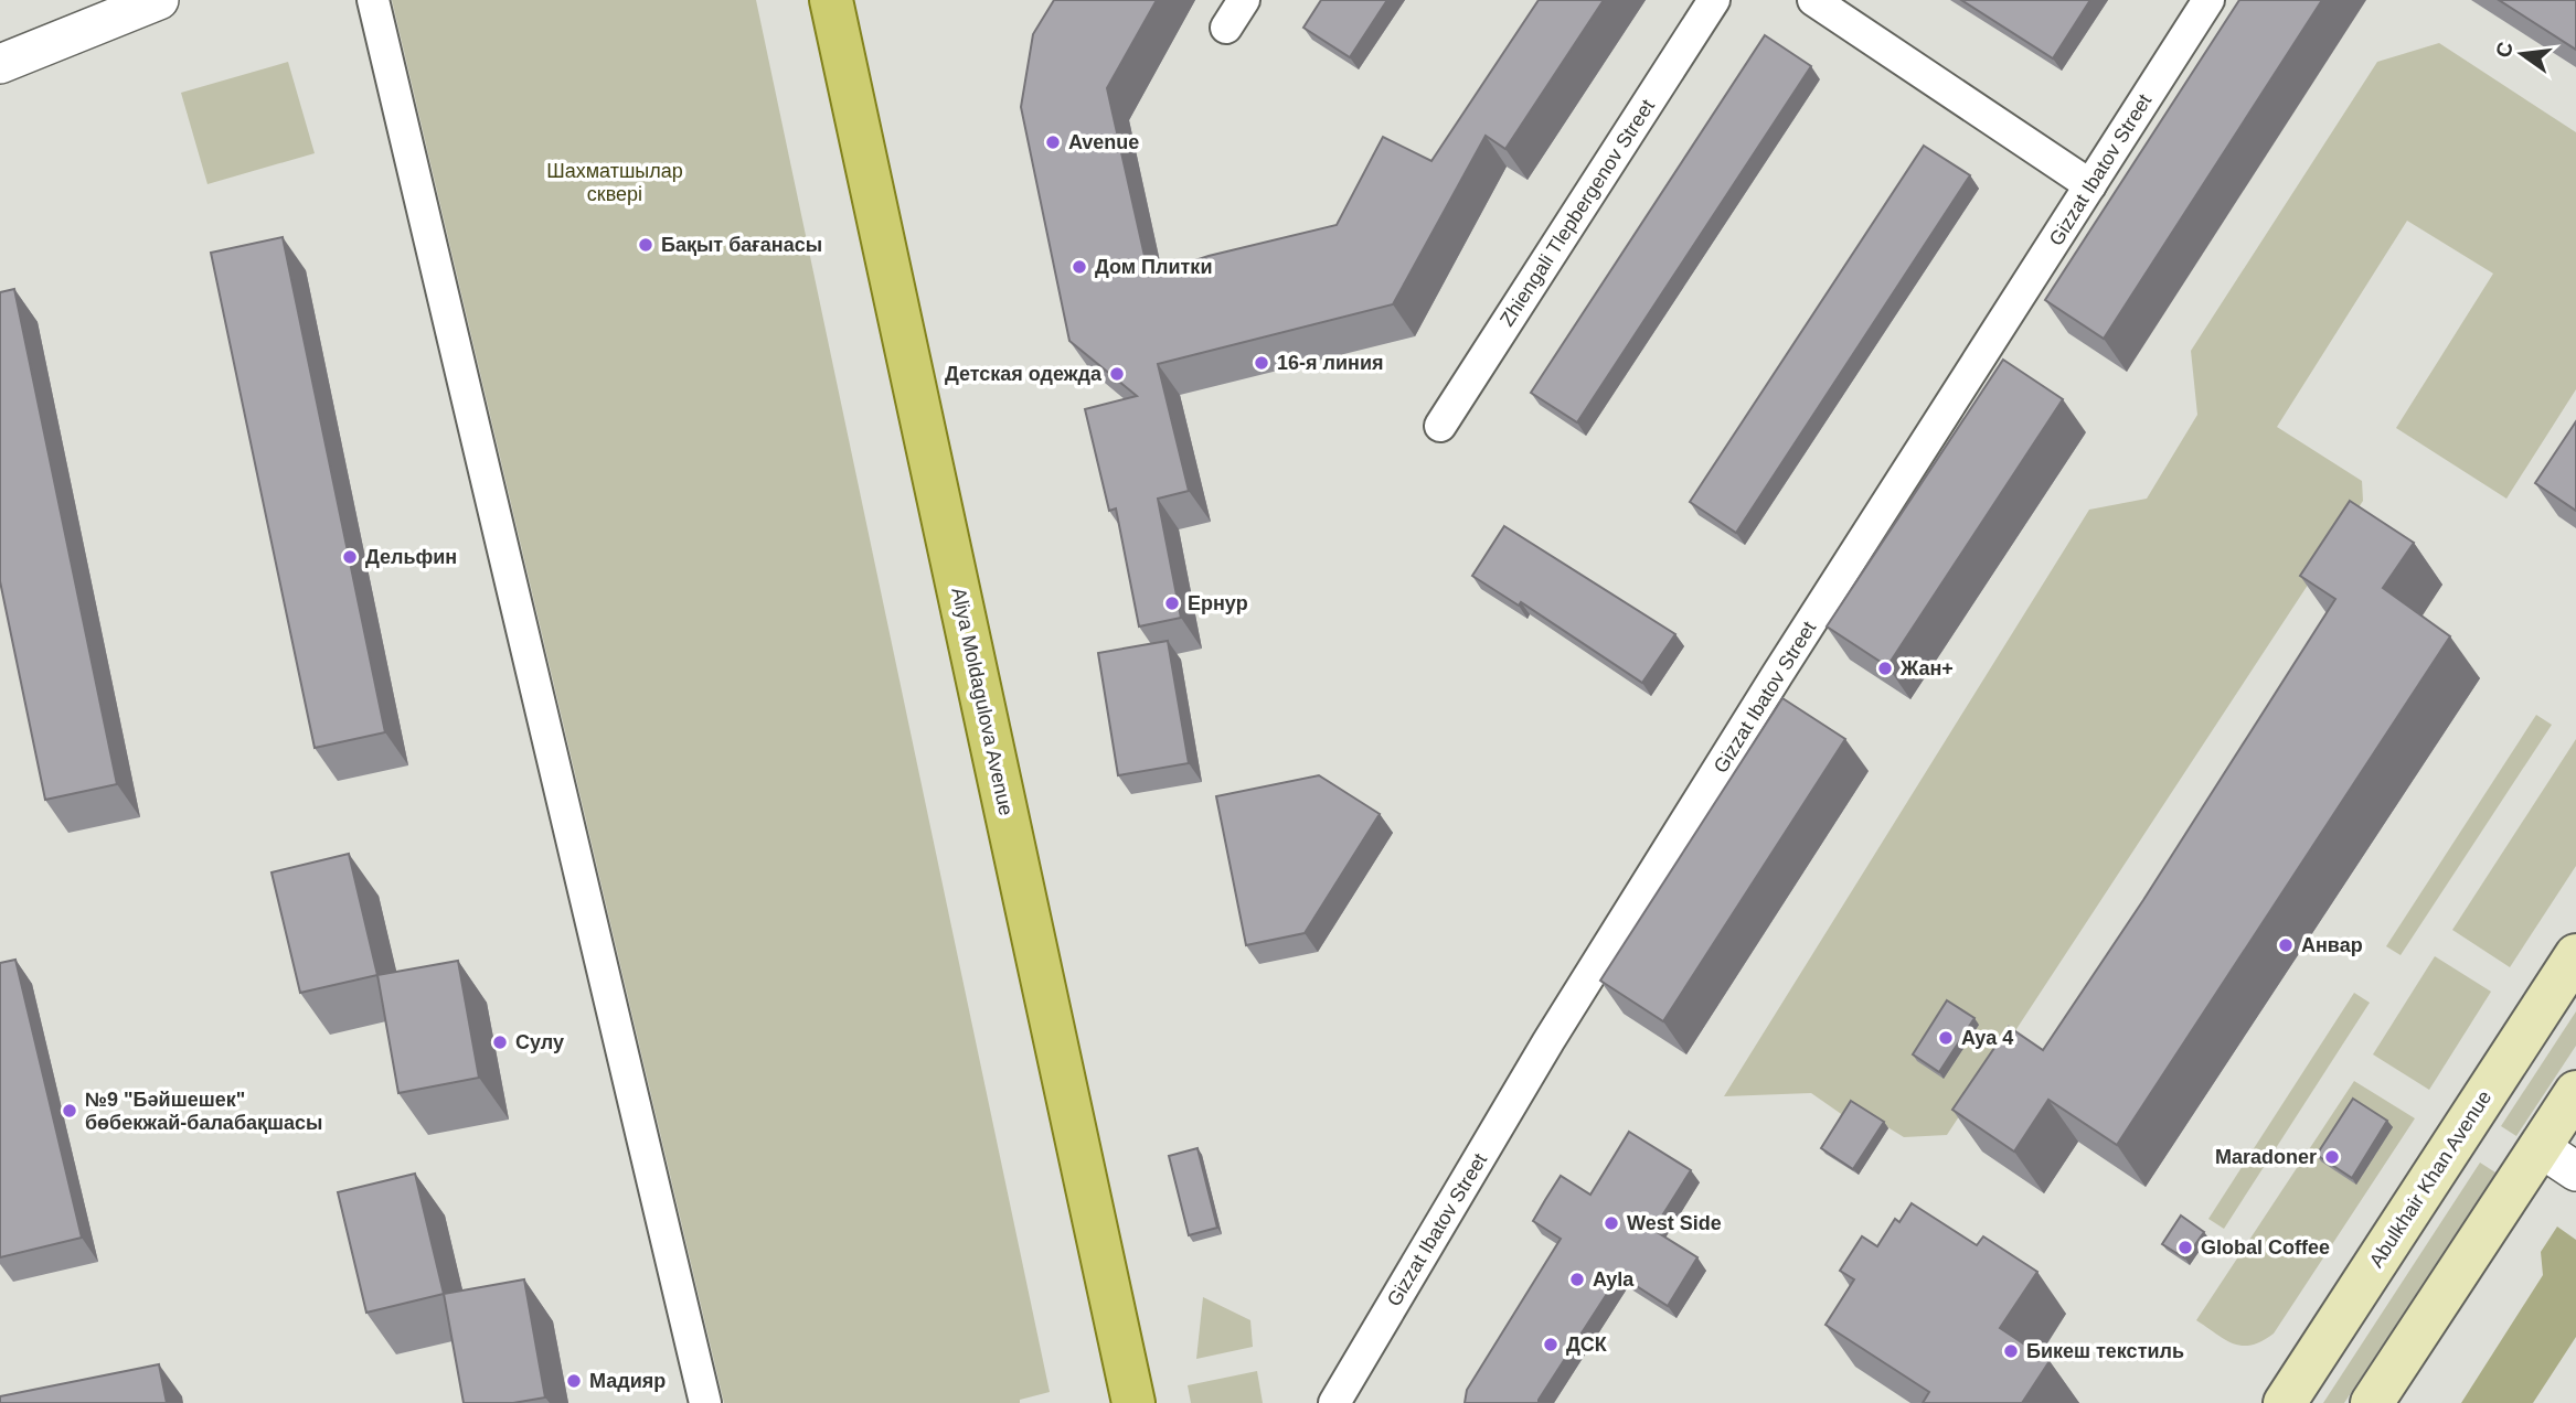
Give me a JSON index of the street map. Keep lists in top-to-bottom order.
{
  "streets": {
    "main road": ["Aliya Moldagulova Avenue", "Abulkhair Khan Avenue"],
    "street": ["Gizzat Ibatov Street", "Zhiengali Tlepbergenov Street"]
  },
  "parks": ["Шахматшылар сквері"],
  "places": [
    "Avenue",
    "Бақыт бағанасы",
    "Дом Плитки",
    "16-я линия",
    "Детская одежда",
    "Дельфин",
    "Ернур",
    "Жан+",
    "Анвар",
    "Aya 4",
    "Сулу",
    "№9 \"Бәйшешек\" бөбекжай-балабақшасы",
    "Maradoner",
    "West Side",
    "Global Coffee",
    "Ayla",
    "ДСК",
    "Бикеш текстиль",
    "Мадияр"
  ],
  "north": "left"
}
